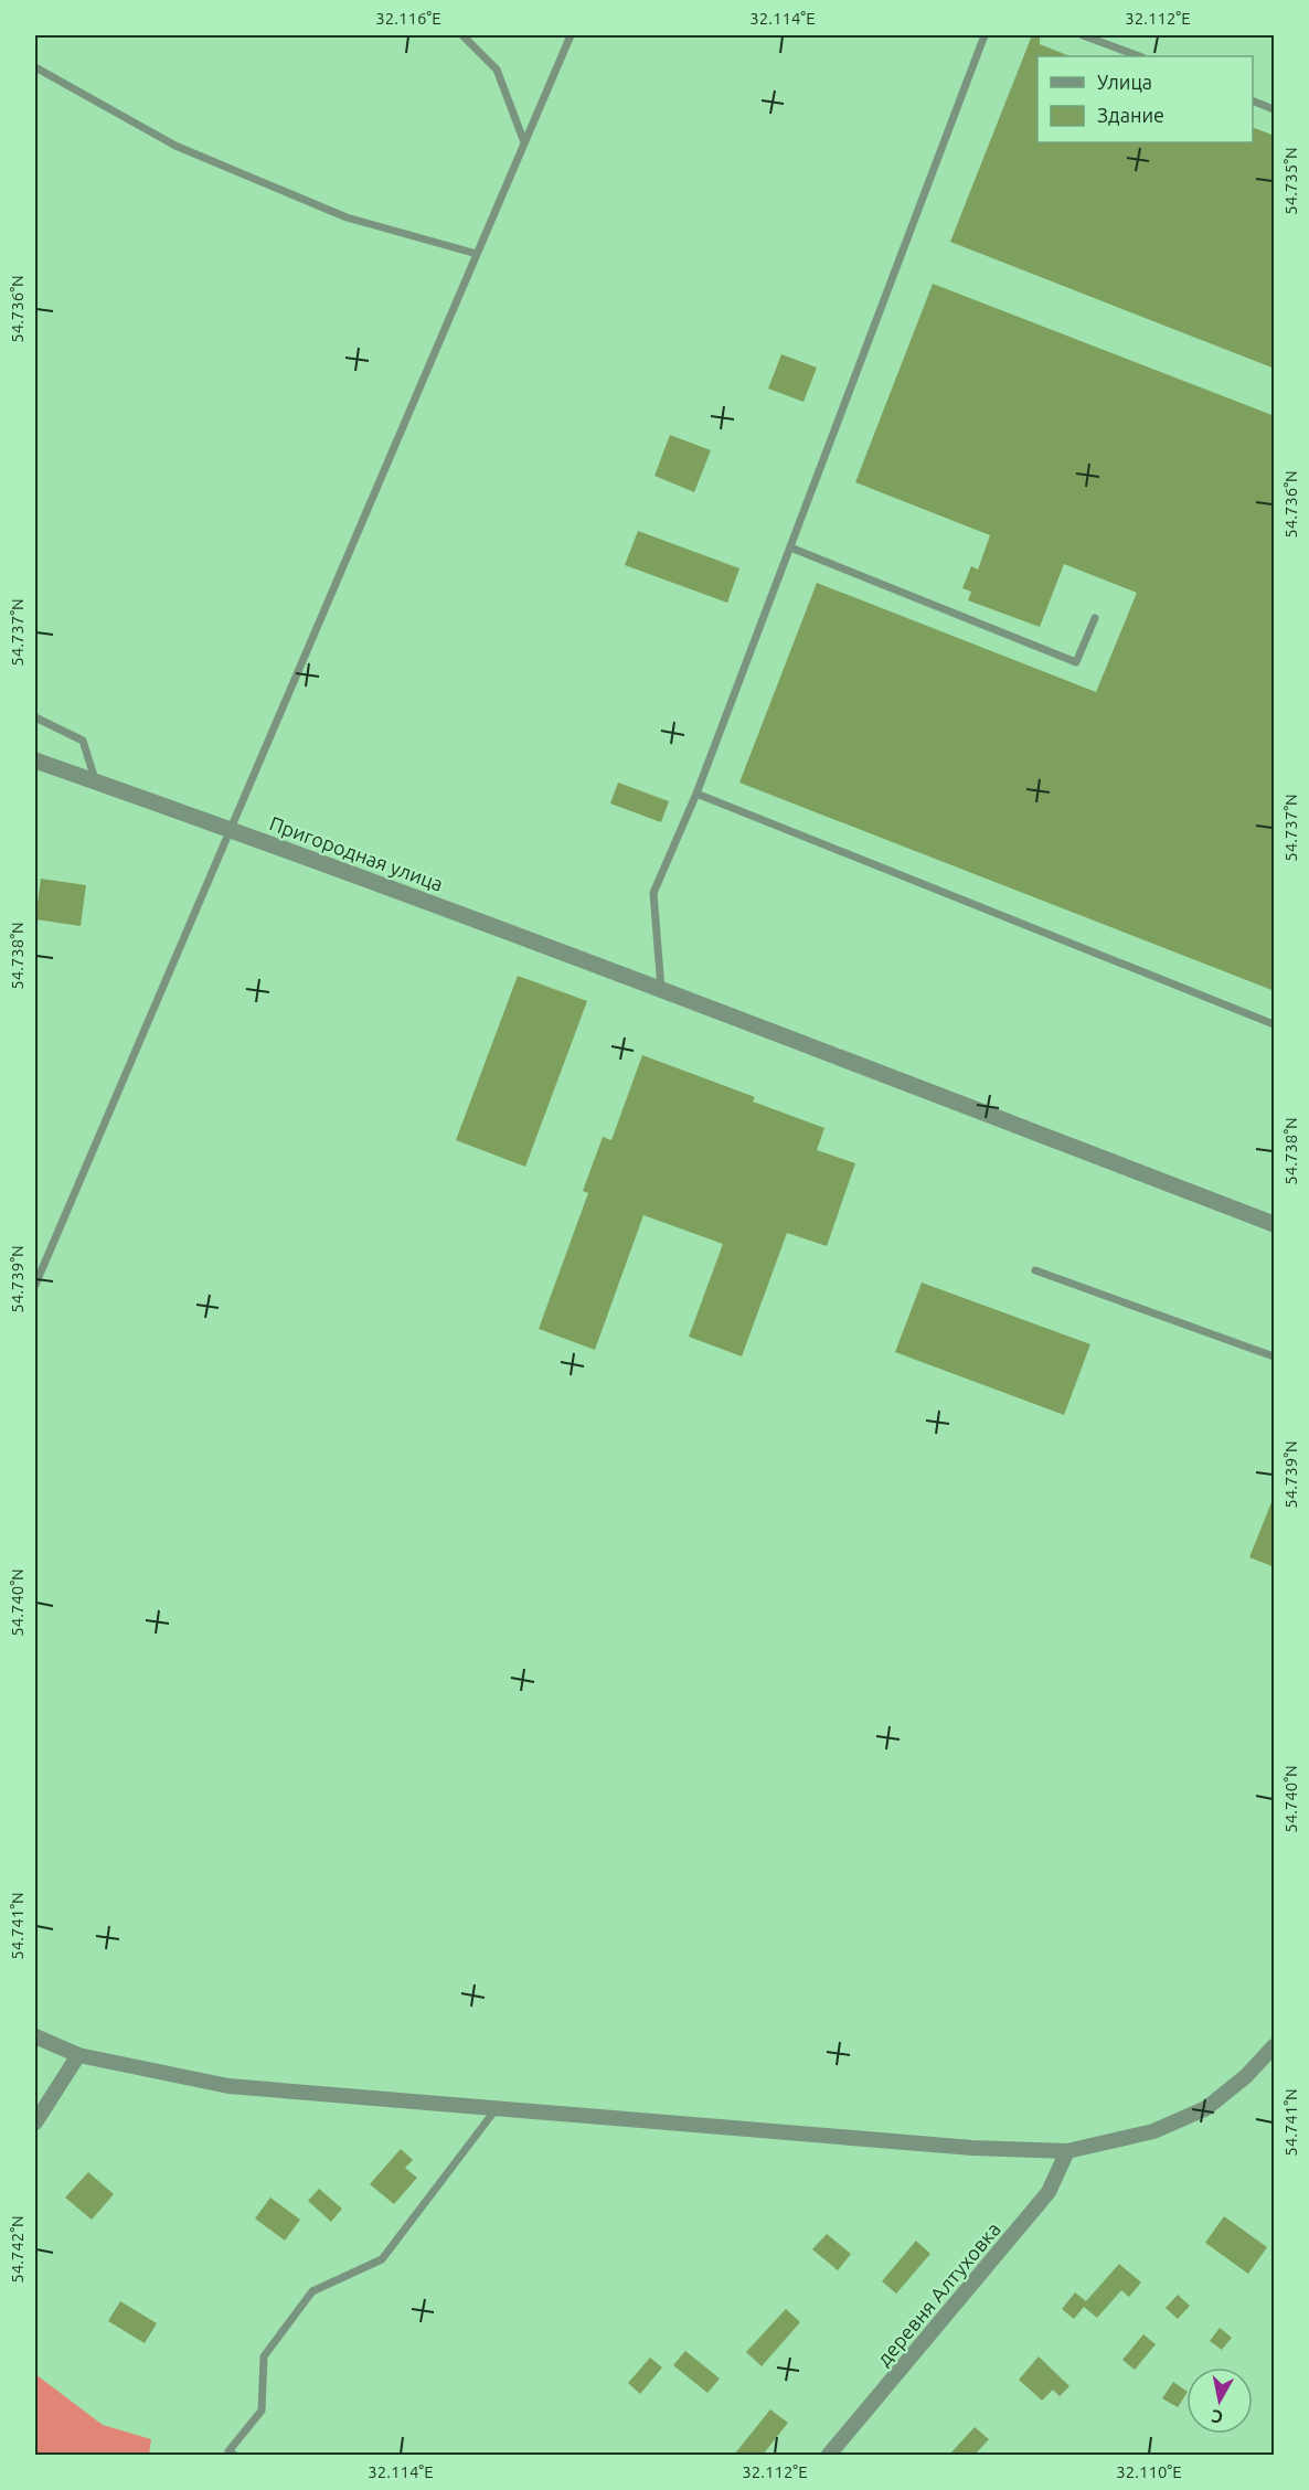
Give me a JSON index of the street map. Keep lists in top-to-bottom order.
{
  "streets": {
    "street": ["Пригородная улица", "деревня Алтуховка"]
  },
  "legend": ["Улица", "Здание"],
  "north": "bottom",
  "coordinates": [
    "32.116°E",
    "32.114°E",
    "32.112°E",
    "54.735°N",
    "54.736°N",
    "54.737°N",
    "54.738°N",
    "54.739°N",
    "54.740°N",
    "54.741°N",
    "54.742°N",
    "32.110°E"
  ]
}
